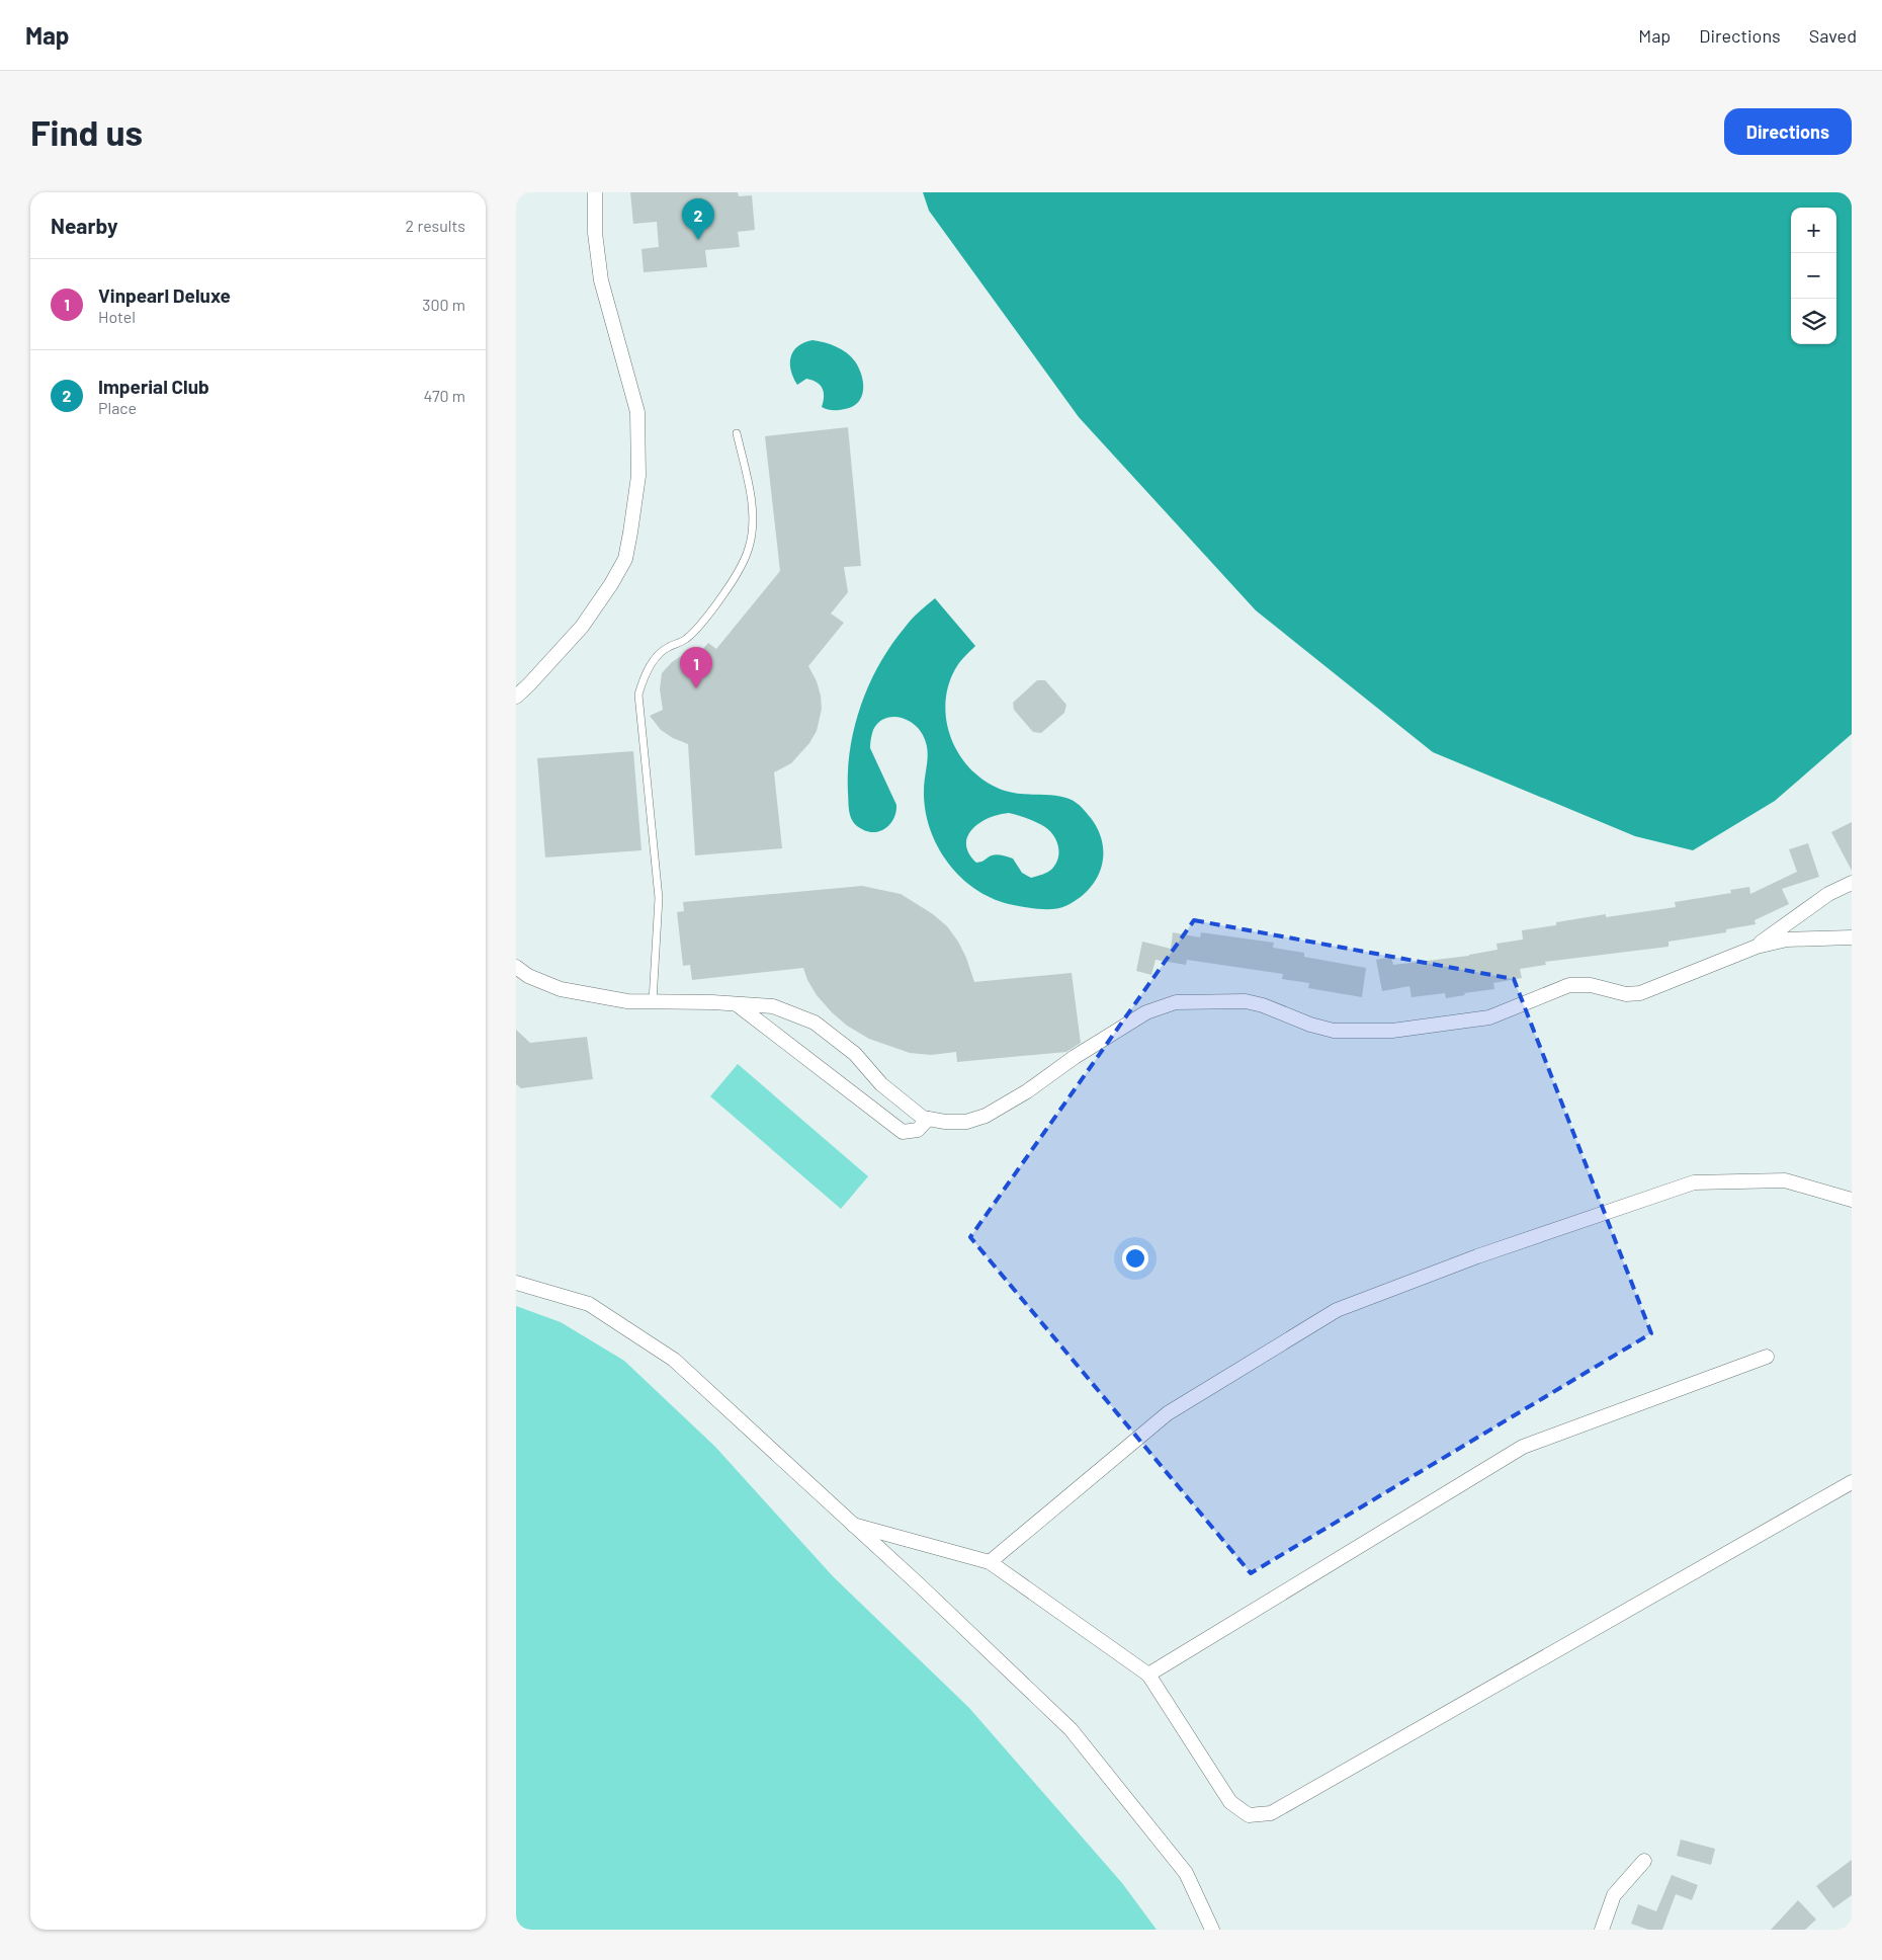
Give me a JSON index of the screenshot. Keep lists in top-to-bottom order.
{
  "page": {
    "header": "Map",
    "nav": ["Map", "Directions", "Saved"],
    "buttons": "Directions",
    "title": "Find us",
    "heading": ["Nearby", "2 results"],
    "pins": ["2", "1"],
    "map_buttons": ["+", "−"],
    "list": [
      {
        "mark": "1",
        "name": "Vinpearl Deluxe",
        "note": "Hotel",
        "value": "300 m"
      },
      {
        "mark": "2",
        "name": "Imperial Club",
        "note": "Place",
        "value": "470 m"
      }
    ]
  }
}
